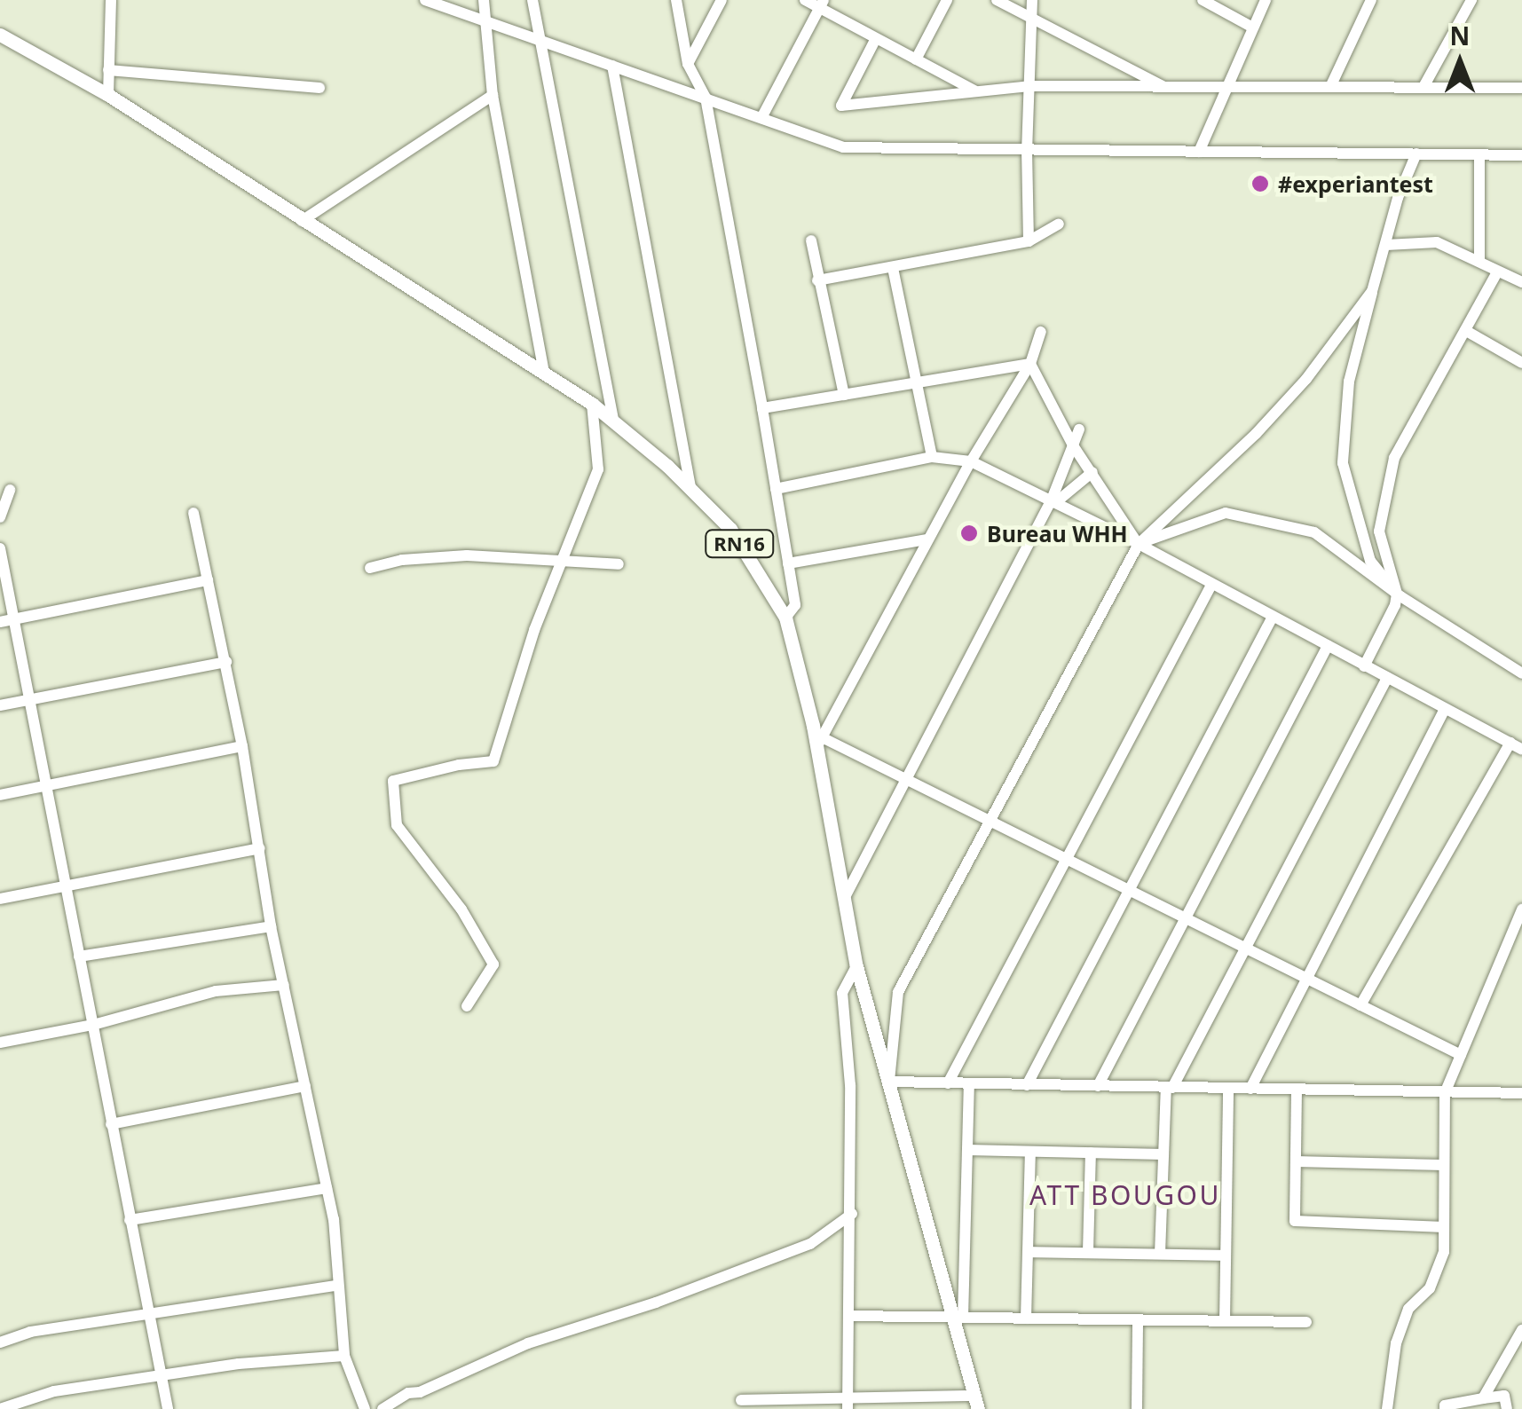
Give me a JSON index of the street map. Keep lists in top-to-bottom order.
{
  "streets": {
    "main road": ["RN16"]
  },
  "districts": ["ATT BOUGOU"],
  "places": ["#experiantest", "Bureau WHH"],
  "north": "top"
}
